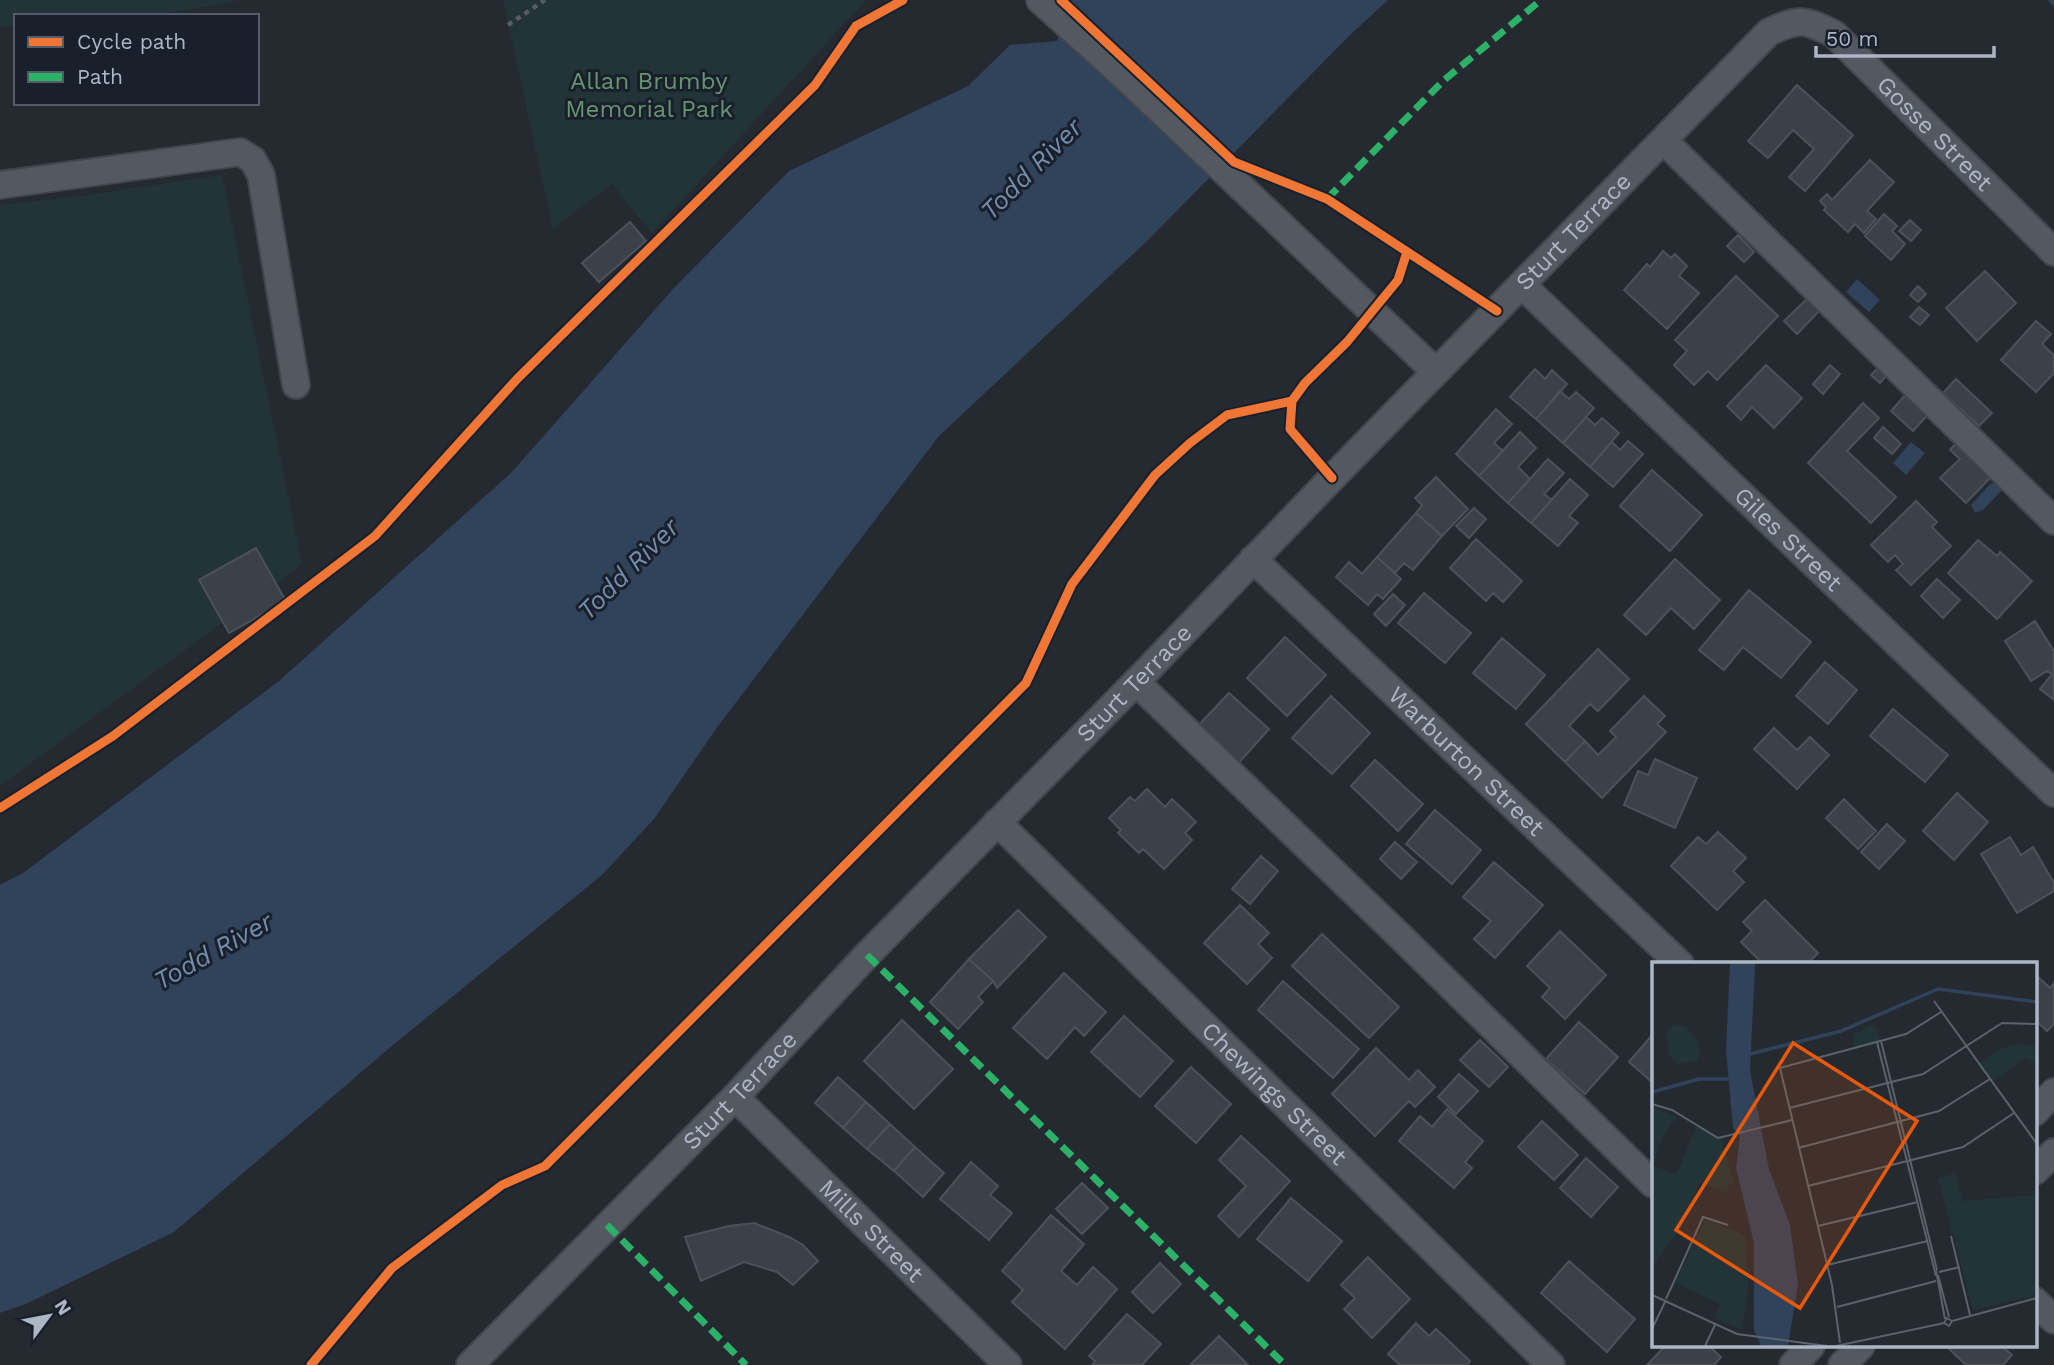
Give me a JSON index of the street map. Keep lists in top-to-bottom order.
{
  "streets": {
    "street": [
      "Gosse Street",
      "Sturt Terrace",
      "Giles Street",
      "Warburton Street",
      "Chewings Street",
      "Mills Street"
    ]
  },
  "crossings": [
    ["Gosse Street", "Sturt Terrace"],
    ["Sturt Terrace", "Giles Street"],
    ["Sturt Terrace", "Warburton Street"],
    ["Sturt Terrace", "Chewings Street"],
    ["Sturt Terrace", "Mills Street"]
  ],
  "water": ["Todd River"],
  "parks": ["Allan Brumby Memorial Park"],
  "legend": ["Cycle path", "Path"],
  "scale_bar": "50 m",
  "north": "top right"
}
